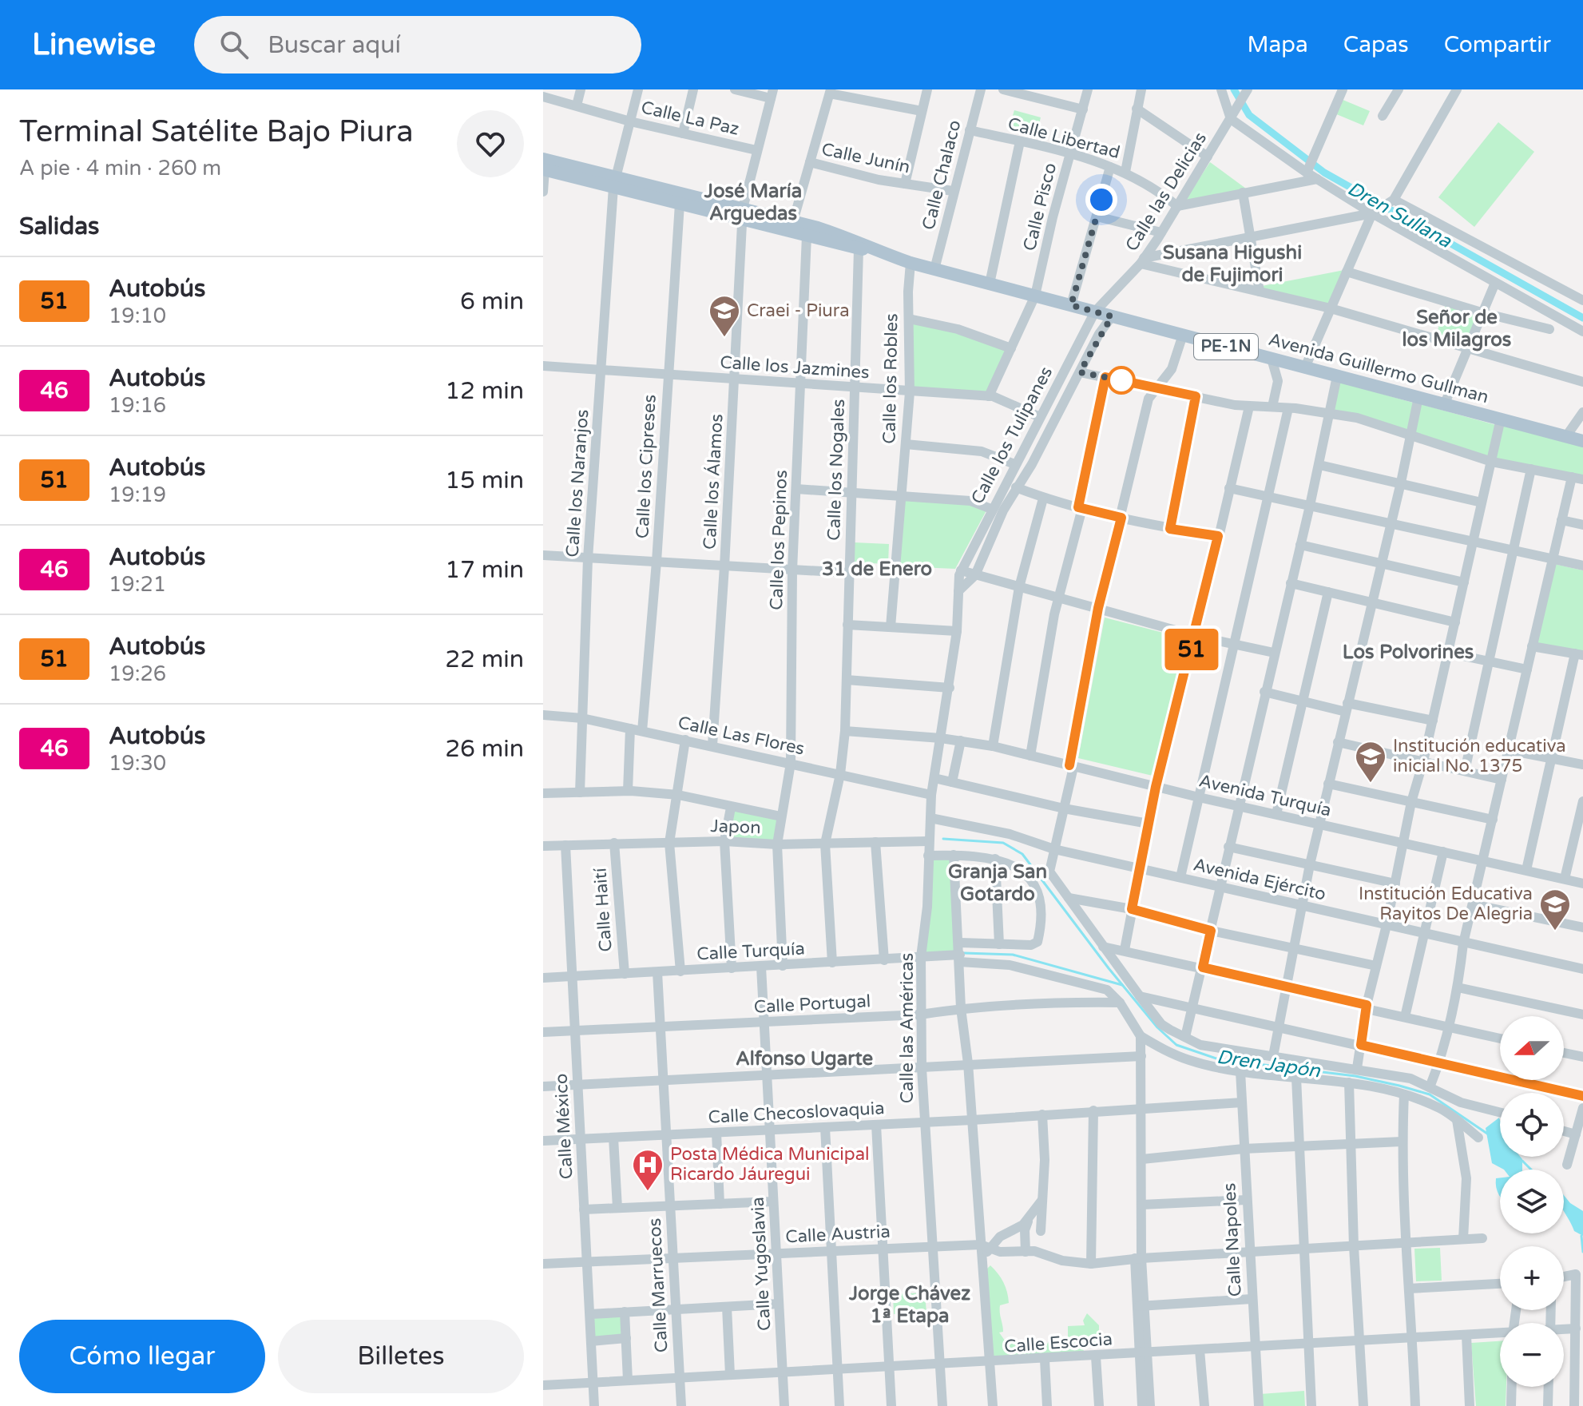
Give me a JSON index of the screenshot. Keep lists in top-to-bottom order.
{
  "streets": {
    "main road": ["PE-1N", "Avenida Guillermo Gullman"],
    "street": [
      "Calle La Paz",
      "Calle Libertad",
      "Calle Junín",
      "Calle Chalaco",
      "Calle las Delicias",
      "Calle Pisco",
      "Calle los Jazmines",
      "Calle los Robles",
      "Calle los Tulipanes",
      "Calle los Cipreses",
      "Calle los Nogales",
      "Calle los Álamos",
      "Calle los Naranjos",
      "Calle los Pepinos",
      "Calle Las Flores",
      "Avenida Turquía",
      "Japon",
      "Avenida Ejército",
      "Calle Haití",
      "Calle Turquía",
      "Calle Portugal",
      "Calle las Américas",
      "Calle Checoslovaquia",
      "Calle México",
      "Calle Austria",
      "Calle Napoles",
      "Calle Yugoslavia",
      "Calle Marruecos",
      "Calle Escocia"
    ]
  },
  "crossings": [
    ["Calle La Paz", "Calle los Álamos"],
    ["Calle Libertad", "Calle Chalaco"],
    ["Calle Libertad", "Calle las Delicias"],
    ["Calle Libertad", "Calle Pisco"],
    ["Calle Junín", "Calle Chalaco"],
    ["Calle Chalaco", "Avenida Guillermo Gullman"],
    ["Calle las Delicias", "Avenida Guillermo Gullman"],
    ["Calle las Delicias", "Calle los Tulipanes"],
    ["Calle Pisco", "Calle los Jazmines"],
    ["Calle Pisco", "Avenida Guillermo Gullman"],
    ["Calle los Jazmines", "Calle los Robles"],
    ["Calle los Jazmines", "Calle los Tulipanes"],
    ["Calle los Jazmines", "Calle los Cipreses"],
    ["Calle los Jazmines", "Calle los Nogales"],
    ["Calle los Jazmines", "Calle los Álamos"],
    ["Calle los Jazmines", "Calle los Naranjos"],
    ["Calle los Jazmines", "Calle los Pepinos"],
    ["Avenida Guillermo Gullman", "Calle los Robles"],
    ["Avenida Guillermo Gullman", "Calle los Tulipanes"],
    ["Avenida Guillermo Gullman", "Calle los Cipreses"],
    ["Avenida Guillermo Gullman", "Calle los Nogales"],
    ["Avenida Guillermo Gullman", "Calle los Álamos"],
    ["Avenida Guillermo Gullman", "Calle los Naranjos"],
    ["Avenida Guillermo Gullman", "Calle los Pepinos"],
    ["Calle los Tulipanes", "Calle las Américas"],
    ["Calle los Cipreses", "Calle Las Flores"],
    ["Calle los Nogales", "Calle Las Flores"],
    ["Calle los Nogales", "Avenida Turquía"],
    ["Calle los Nogales", "Japon"],
    ["Calle los Nogales", "Calle Turquía"],
    ["Calle los Álamos", "Calle Las Flores"],
    ["Calle los Naranjos", "Calle Las Flores"],
    ["Calle los Pepinos", "Calle Las Flores"],
    ["Calle los Pepinos", "Japon"],
    ["Calle los Pepinos", "Calle Turquía"],
    ["Calle Las Flores", "Calle las Américas"],
    ["Avenida Turquía", "Calle las Américas"],
    ["Japon", "Calle Haití"],
    ["Japon", "Calle las Américas"],
    ["Japon", "Calle México"],
    ["Avenida Ejército", "Calle las Américas"],
    ["Calle Haití", "Calle Turquía"],
    ["Calle Turquía", "Calle Portugal"],
    ["Calle Turquía", "Calle las Américas"],
    ["Calle Turquía", "Calle México"],
    ["Calle Turquía", "Calle Yugoslavia"],
    ["Calle Turquía", "Calle Marruecos"],
    ["Calle Portugal", "Calle las Américas"],
    ["Calle Portugal", "Calle México"],
    ["Calle Portugal", "Calle Yugoslavia"],
    ["Calle Portugal", "Calle Marruecos"],
    ["Calle las Américas", "Calle Checoslovaquia"],
    ["Calle las Américas", "Calle Austria"],
    ["Calle las Américas", "Calle Escocia"],
    ["Calle Checoslovaquia", "Calle México"],
    ["Calle Checoslovaquia", "Calle Napoles"],
    ["Calle Checoslovaquia", "Calle Yugoslavia"],
    ["Calle Checoslovaquia", "Calle Marruecos"],
    ["Calle México", "Calle Austria"],
    ["Calle México", "Calle Escocia"],
    ["Calle Austria", "Calle Napoles"],
    ["Calle Austria", "Calle Yugoslavia"],
    ["Calle Austria", "Calle Marruecos"],
    ["Calle Napoles", "Calle Escocia"],
    ["Calle Yugoslavia", "Calle Escocia"],
    ["Calle Marruecos", "Calle Escocia"]
  ],
  "districts": [
    "José María Arguedas",
    "Susana Higushi de Fujimori",
    "Señor de los Milagros",
    "31 de Enero",
    "Los Polvorines",
    "Granja San Gotardo",
    "Alfonso Ugarte",
    "Jorge Chávez 1ª Etapa"
  ],
  "water": ["Dren Sullana", "Dren Japón"],
  "places": {
    "school or university": ["Craei - Piura", "Institución educativa inicial No. 1375", "Institución Educativa Rayitos De Alegria"],
    "hospital": ["Posta Médica Municipal Ricardo Jáuregui"]
  },
  "lines": ["bus line 51"],
  "north": "left",
  "page": {
    "header": "Linewise",
    "search": "Buscar aquí",
    "nav": ["Mapa", "Capas", "Compartir"],
    "heading": [
      ["Terminal Satélite Bajo Piura", "A pie · 4 min · 260 m"],
      "Salidas"
    ],
    "on_map": "51",
    "list": [
      {
        "mark": "51",
        "name": "Autobús",
        "note": "19:10",
        "value": "6 min"
      },
      {
        "mark": "46",
        "name": "Autobús",
        "note": "19:16",
        "value": "12 min"
      },
      {
        "mark": "51",
        "name": "Autobús",
        "note": "19:19",
        "value": "15 min"
      },
      {
        "mark": "46",
        "name": "Autobús",
        "note": "19:21",
        "value": "17 min"
      },
      {
        "mark": "51",
        "name": "Autobús",
        "note": "19:26",
        "value": "22 min"
      },
      {
        "mark": "46",
        "name": "Autobús",
        "note": "19:30",
        "value": "26 min"
      }
    ],
    "map_buttons": ["+", "−"],
    "buttons": ["Cómo llegar", "Billetes"]
  }
}
